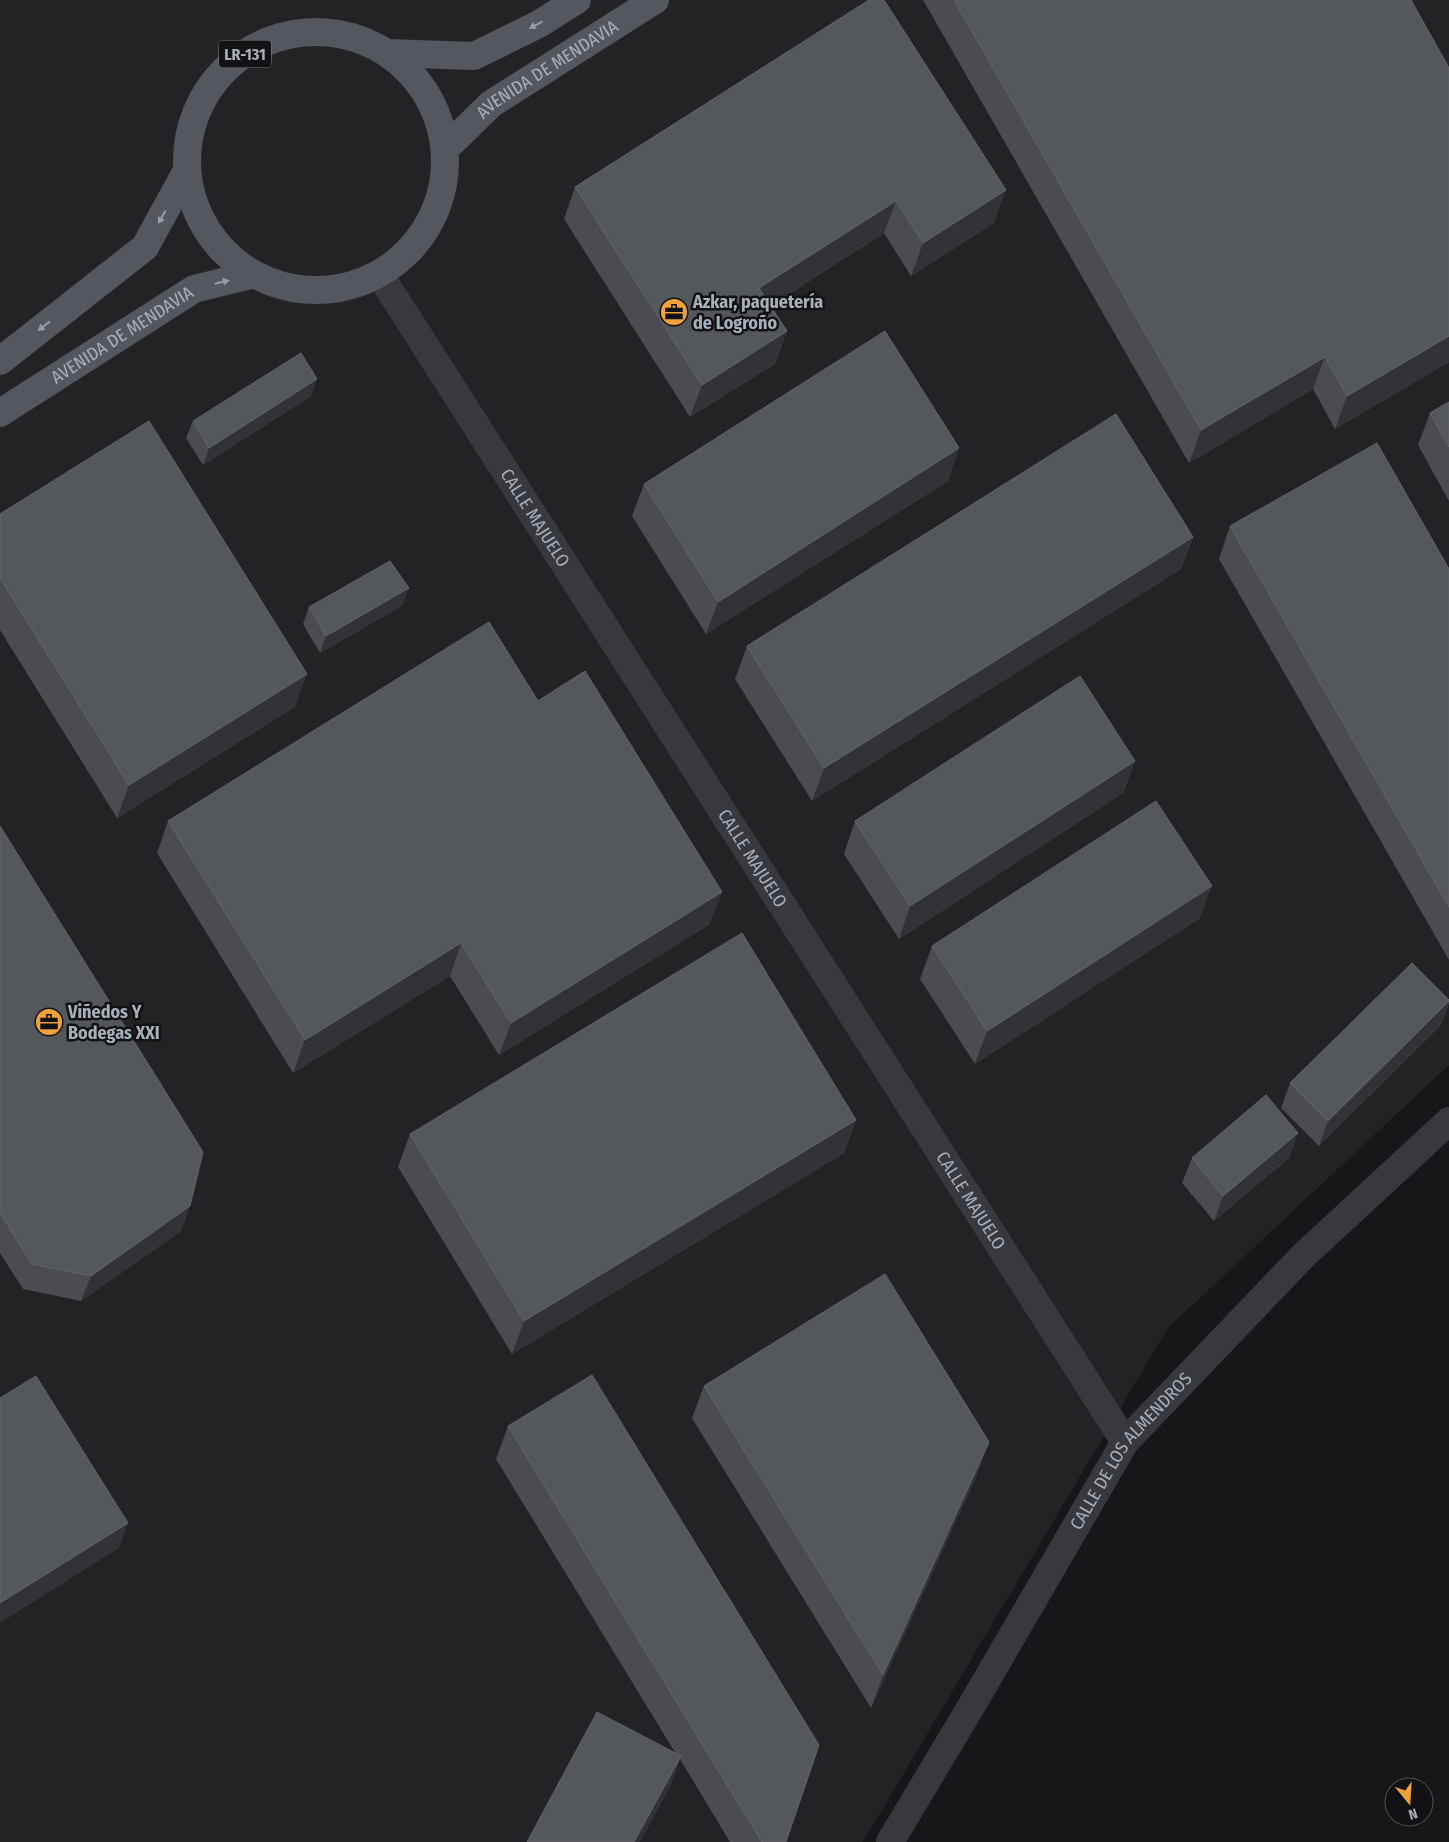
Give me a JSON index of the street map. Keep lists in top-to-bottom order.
{
  "streets": {
    "main road": ["LR-131", "AVENIDA DE MENDAVIA"],
    "street": ["CALLE MAJUELO", "CALLE DE LOS ALMENDROS"]
  },
  "crossings": [
    ["LR-131", "AVENIDA DE MENDAVIA"],
    ["LR-131", "CALLE MAJUELO"],
    ["CALLE MAJUELO", "CALLE DE LOS ALMENDROS"]
  ],
  "places": {
    "office": ["Azkar, paquetería de Logroño", "Viñedos Y Bodegas XXI"]
  },
  "north": "bottom"
}
